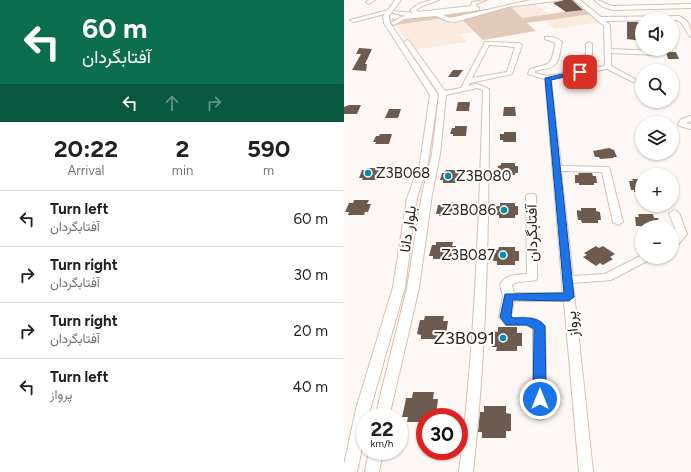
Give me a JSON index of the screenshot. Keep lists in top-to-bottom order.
{
  "streets": {
    "street": ["بلوار دانا", "آفتابگردان", "پرواز"]
  },
  "places": [
    "Z3B068",
    "Z3B080",
    "Z3B086",
    "Z3B087",
    "Z3B091"
  ],
  "page": {
    "turn": ["60 m", "آفتابگردان"],
    "map_buttons": ["+", "−"],
    "eta": [
      "20:22",
      "Arrival",
      "2",
      "min",
      "590",
      "m"
    ],
    "list": [
      {
        "name": "Turn left",
        "note": "آفتابگردان",
        "value": "60 m"
      },
      {
        "name": "Turn right",
        "note": "آفتابگردان",
        "value": "30 m"
      },
      {
        "name": "Turn right",
        "note": "آفتابگردان",
        "value": "20 m"
      },
      {
        "name": "Turn left",
        "note": "پرواز",
        "value": "40 m"
      }
    ],
    "speed": "22 km/h",
    "limit": "30"
  }
}
